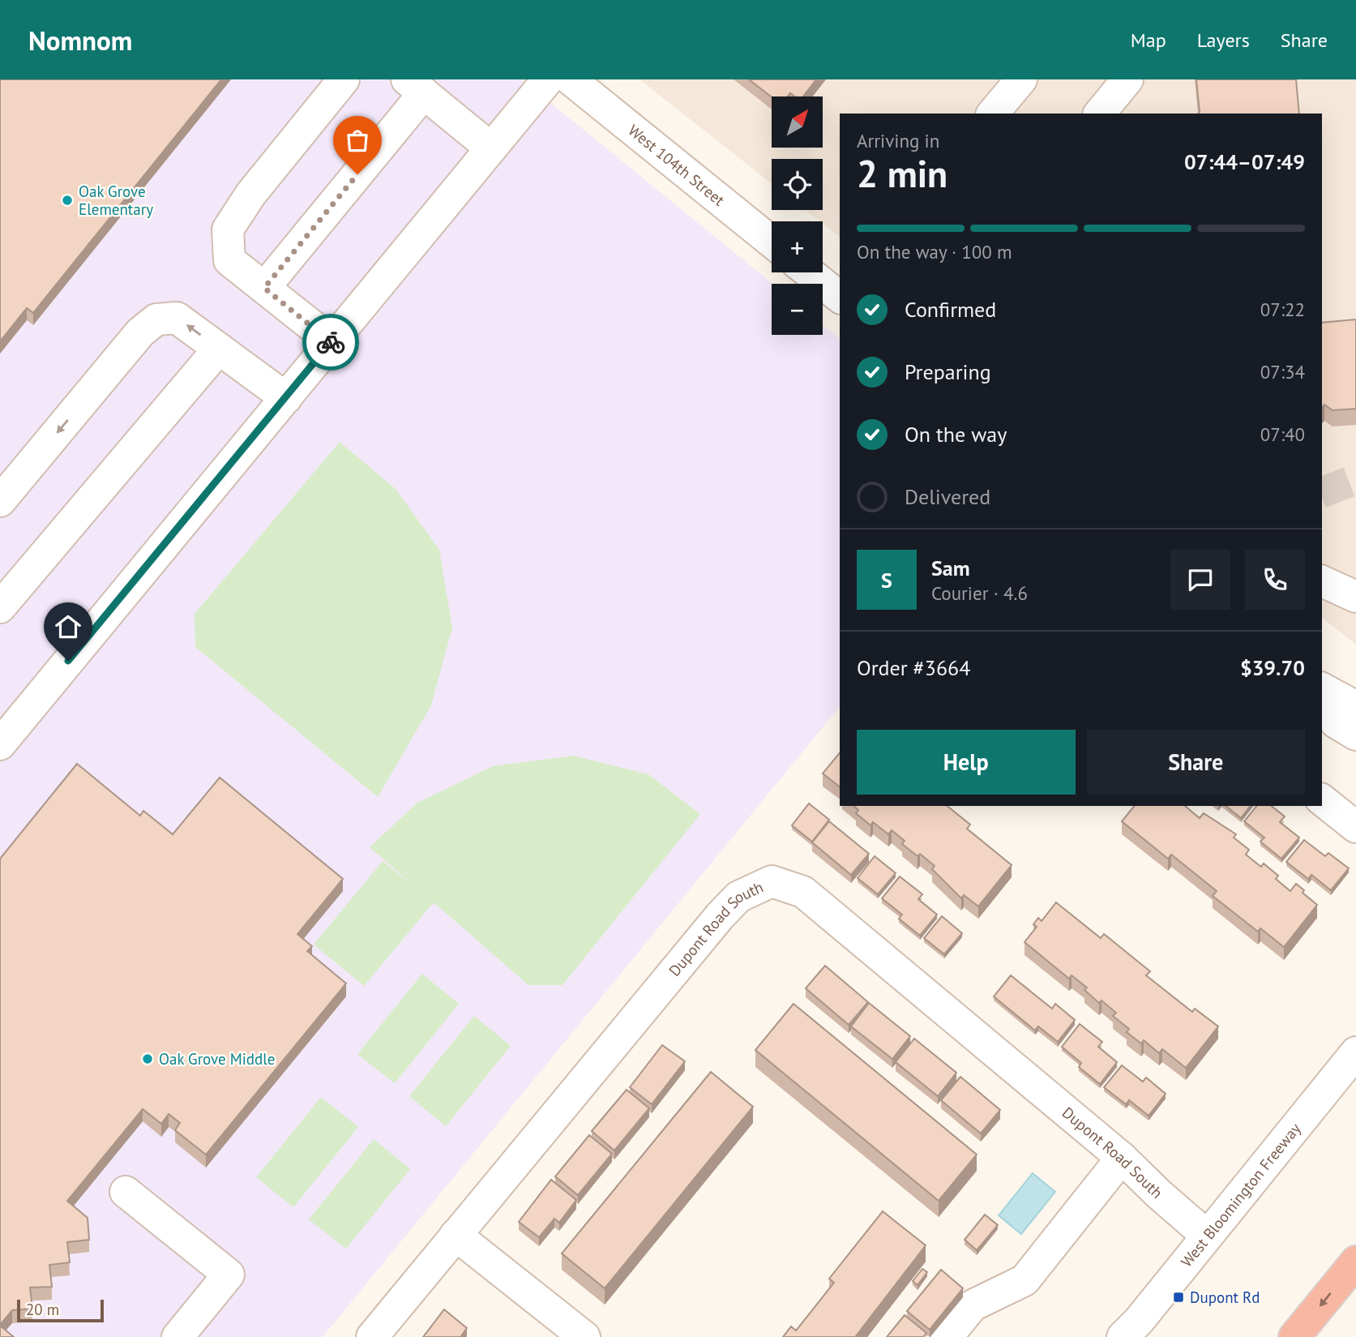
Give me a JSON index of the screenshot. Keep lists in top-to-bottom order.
{
  "streets": {
    "street": ["West 104th Street", "Dupont Road South", "West Bloomington Freeway"]
  },
  "crossings": [
    ["Dupont Road South", "West Bloomington Freeway"]
  ],
  "places": {
    "other": ["Oak Grove Elementary", "Oak Grove Middle"],
    "transit": ["Dupont Rd"]
  },
  "scale_bar": "20 m",
  "north": "top right",
  "page": {
    "header": "Nomnom",
    "nav": ["Map", "Layers", "Share"],
    "map_buttons": ["+", "−"],
    "heading": ["2 min", "Arriving in", "07:44–07:49"],
    "panel": [
      "Sam",
      "Courier · 4.6",
      "Order #3664",
      "$39.70"
    ],
    "bar": "On the way · 100 m",
    "list": [
      ["Confirmed", "07:22"],
      ["Preparing", "07:34"],
      ["On the way", "07:40"],
      "Delivered"
    ],
    "round": "S",
    "buttons": ["Help", "Share"],
    "scale": "20 m"
  }
}
